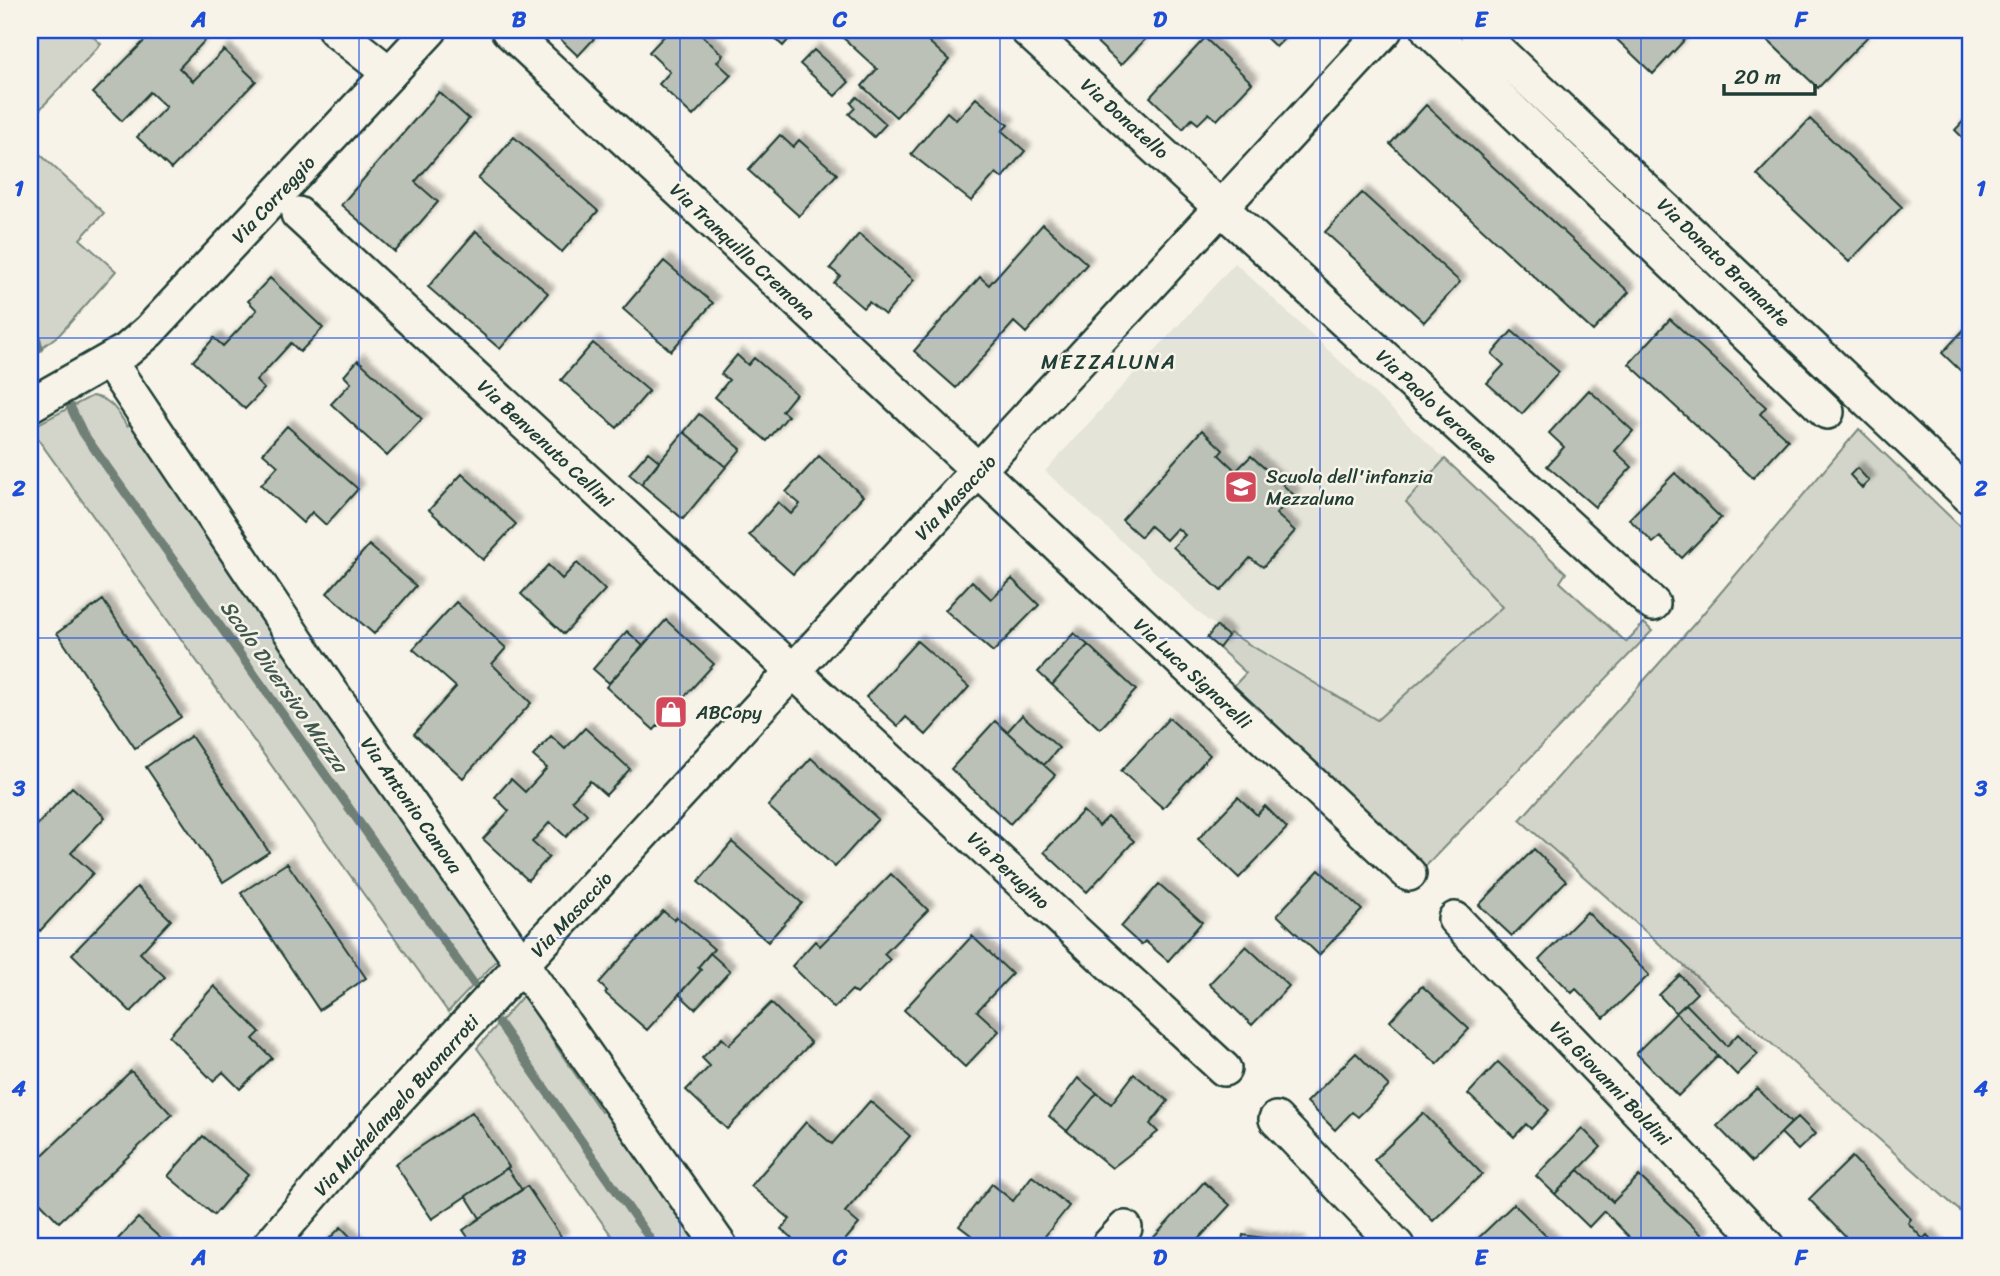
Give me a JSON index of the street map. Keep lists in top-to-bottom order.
{
  "streets": {
    "street": [
      "Via Donatello",
      "Via Correggio",
      "Via Tranquillo Cremona",
      "Via Donato Bramante",
      "Via Paolo Veronese",
      "Via Benvenuto Cellini",
      "Via Masaccio",
      "Via Luca Signorelli",
      "Via Antonio Canova",
      "Via Perugino",
      "Via Giovanni Boldini",
      "Via Michelangelo Buonarroti"
    ]
  },
  "crossings": [
    ["Via Donatello", "Via Paolo Veronese"],
    ["Via Donatello", "Via Masaccio"],
    ["Via Correggio", "Via Antonio Canova"],
    ["Via Tranquillo Cremona", "Via Masaccio"],
    ["Via Tranquillo Cremona", "Via Luca Signorelli"],
    ["Via Paolo Veronese", "Via Masaccio"],
    ["Via Benvenuto Cellini", "Via Masaccio"],
    ["Via Benvenuto Cellini", "Via Perugino"],
    ["Via Masaccio", "Via Luca Signorelli"],
    ["Via Masaccio", "Via Antonio Canova"],
    ["Via Masaccio", "Via Perugino"],
    ["Via Masaccio", "Via Michelangelo Buonarroti"],
    ["Via Antonio Canova", "Via Michelangelo Buonarroti"]
  ],
  "districts": ["MEZZALUNA"],
  "water": ["Scolo Diversivo Muzza"],
  "places": {
    "school or university": ["Scuola dell'infanzia Mezzaluna"],
    "shop": ["ABCopy"]
  },
  "scale_bar": "20 m",
  "grid": {
    "columns": [
      "A",
      "B",
      "C",
      "D",
      "E",
      "F"
    ],
    "rows": [
      "1",
      "2",
      "3",
      "4"
    ]
  }
}
